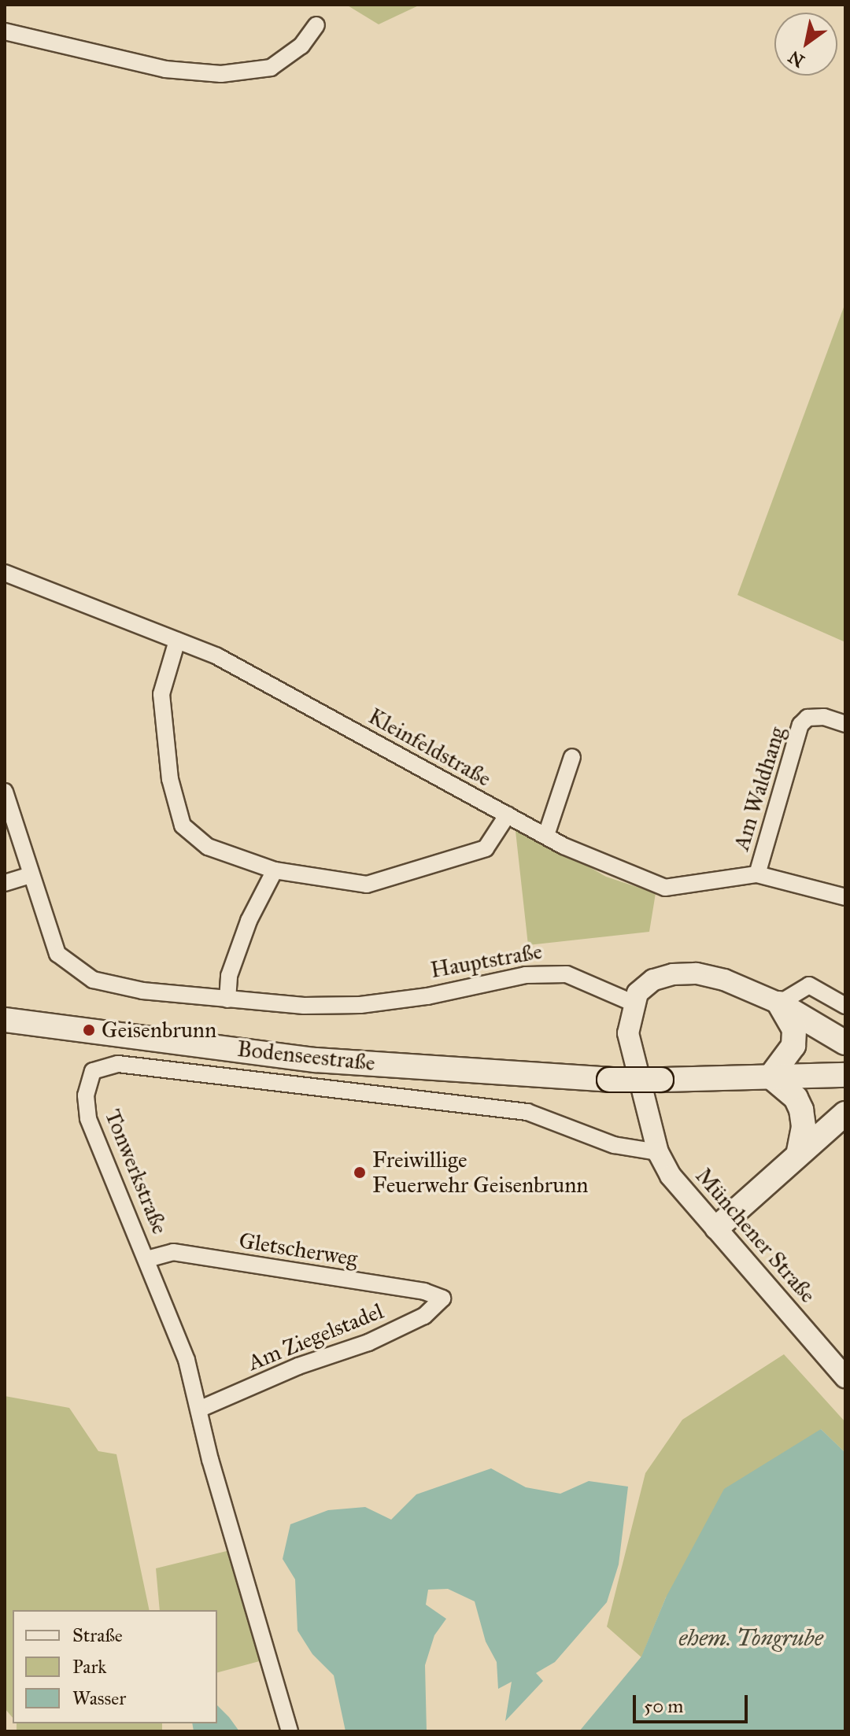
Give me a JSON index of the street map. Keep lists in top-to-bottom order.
{
  "streets": {
    "main road": ["Bodenseestraße"],
    "street": [
      "Kleinfeldstraße",
      "Am Waldhang",
      "Hauptstraße",
      "Tonwerkstraße",
      "Münchener Straße",
      "Gletscherweg",
      "Am Ziegelstadel"
    ]
  },
  "crossings": [
    ["Kleinfeldstraße", "Am Waldhang"],
    ["Tonwerkstraße", "Münchener Straße"],
    ["Tonwerkstraße", "Gletscherweg"],
    ["Tonwerkstraße", "Am Ziegelstadel"],
    ["Gletscherweg", "Am Ziegelstadel"]
  ],
  "water": ["ehem. Tongrube"],
  "places": ["Geisenbrunn", "Freiwillige Feuerwehr Geisenbrunn"],
  "legend": ["Straße", "Park", "Wasser"],
  "scale_bar": "50 m",
  "north": "bottom left"
}
